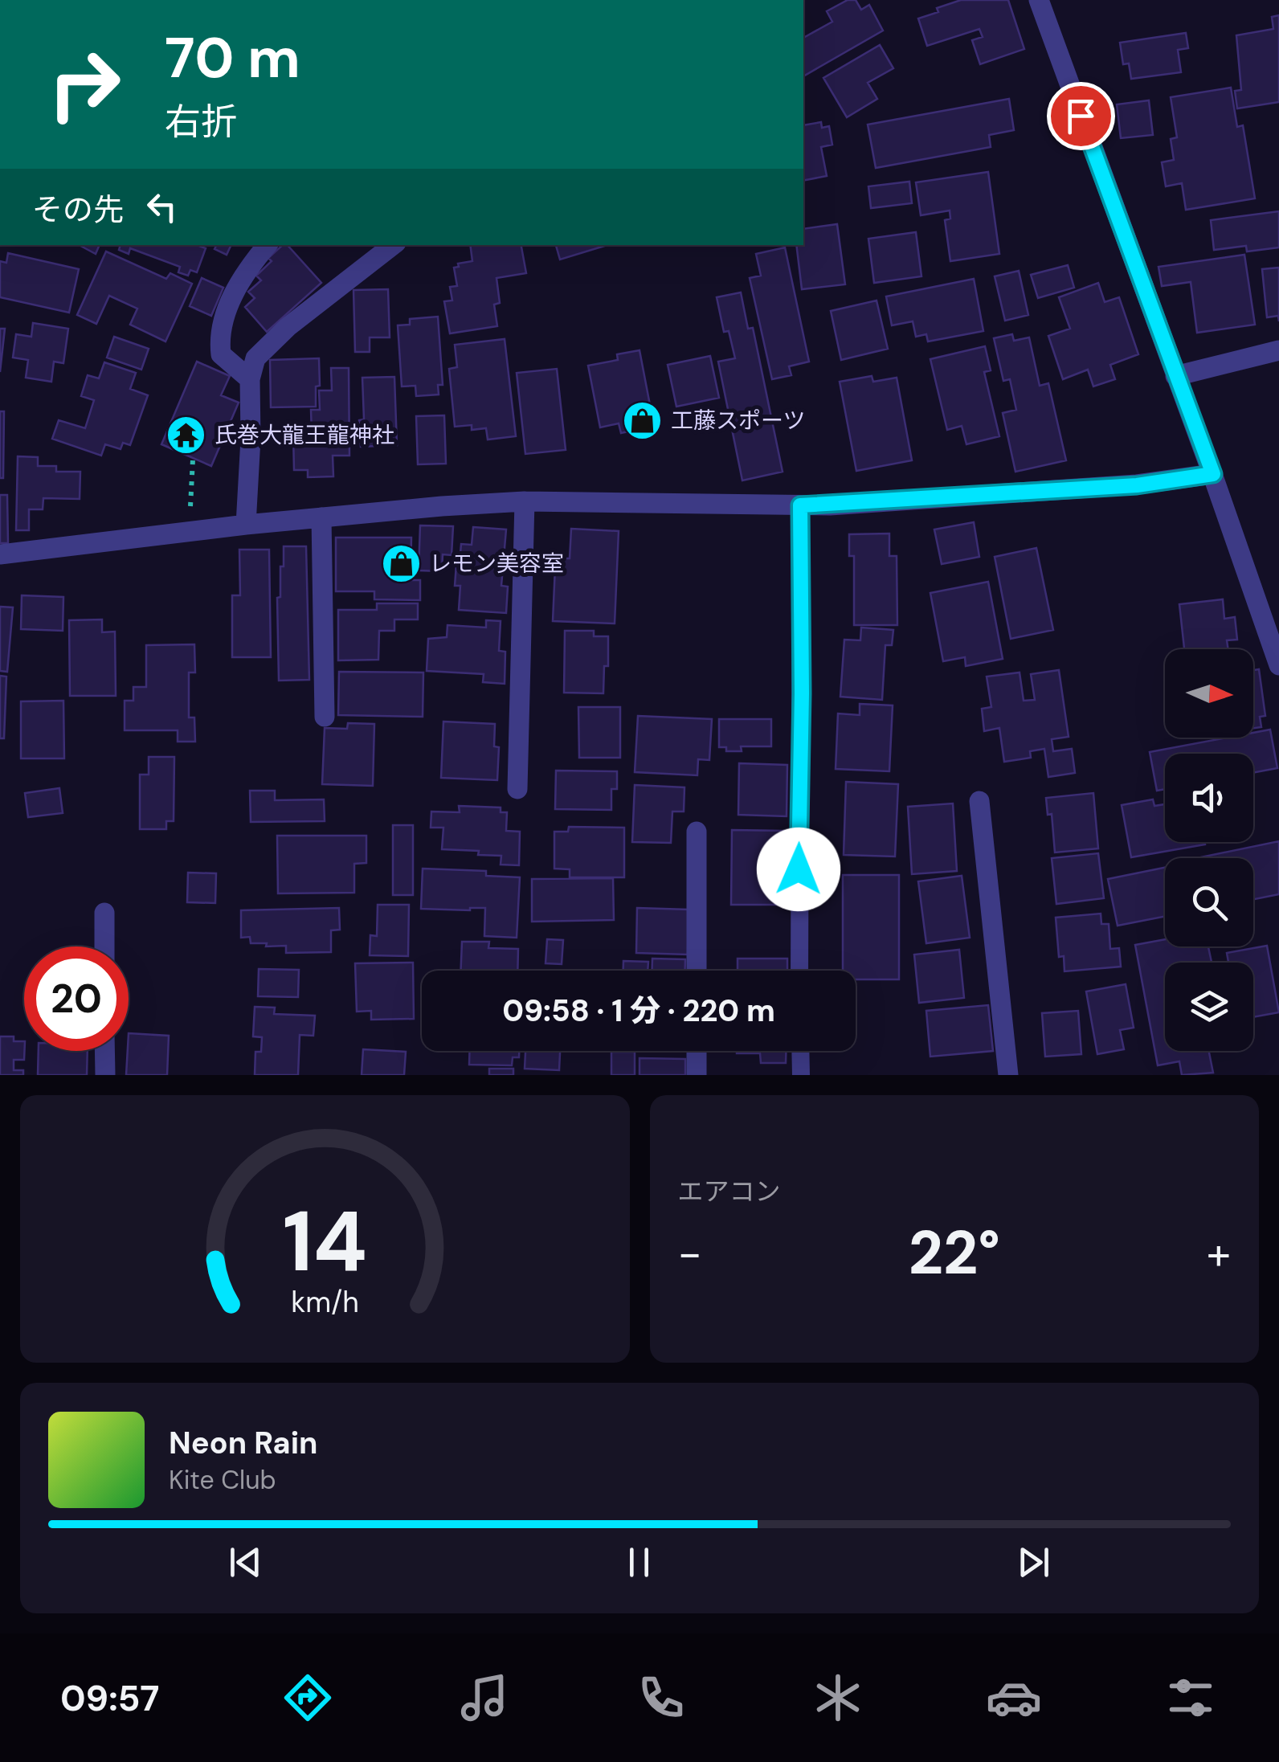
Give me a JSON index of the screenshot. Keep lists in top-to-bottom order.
{
  "places": {
    "shop": ["工藤スポーツ", "レモン美容室"],
    "temple": ["氏巻大龍王龍神社"]
  },
  "north": "right",
  "page": {
    "turn": ["70 m", "右折"],
    "then": "その先",
    "limit": "20",
    "trip": "09:58 · 1 分 · 220 m",
    "tile": "エアコン",
    "heat": ["−", "22°", "+"],
    "song": ["Neon Rain", "Kite Club"],
    "tabs": "09:57",
    "gauge": ["14", "km/h"]
  }
}
